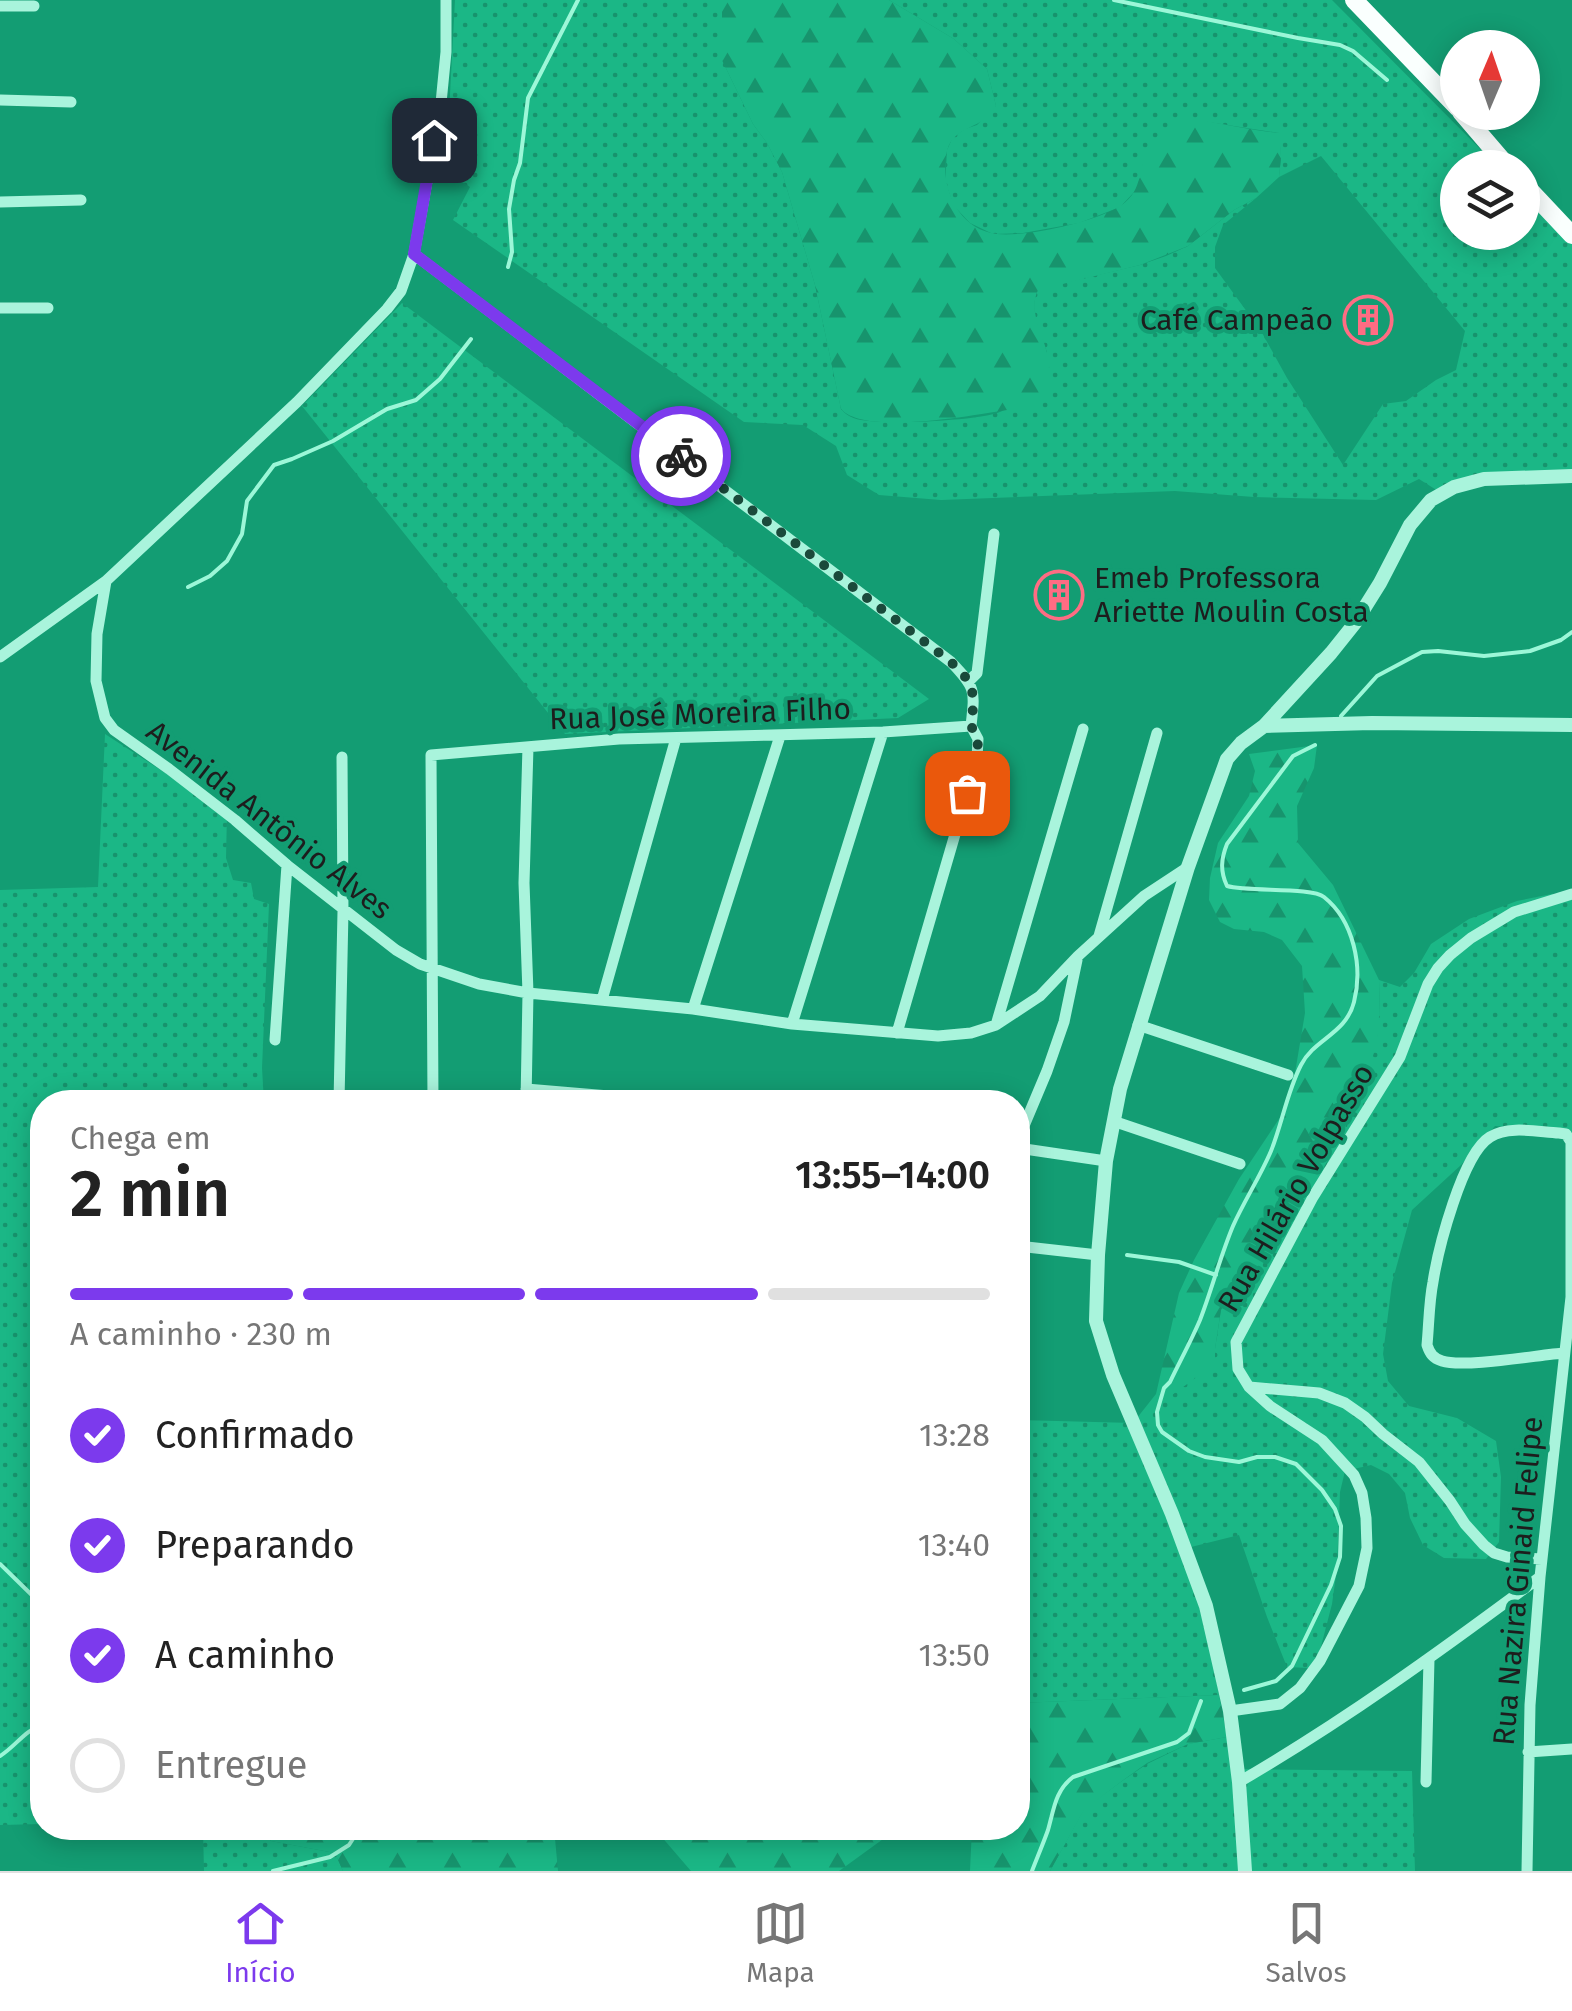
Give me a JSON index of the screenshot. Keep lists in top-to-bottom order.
{
  "streets": {
    "street": [
      "Rua José Moreira Filho",
      "Avenida Antônio Alves",
      "Rua Hilário Volpasso",
      "Rua Nazira Ginaid Felipe"
    ]
  },
  "crossings": [
    ["Rua José Moreira Filho", "Avenida Antônio Alves"]
  ],
  "places": {
    "building": ["Café Campeão", "Emeb Professora Ariette Moulin Costa"]
  },
  "north": "top",
  "page": {
    "heading": ["2 min", "Chega em", "13:55–14:00"],
    "bar": "A caminho · 230 m",
    "list": [
      ["Confirmado", "13:28"],
      ["Preparando", "13:40"],
      ["A caminho", "13:50"],
      "Entregue"
    ],
    "tabs": ["Início", "Mapa", "Salvos"]
  }
}
